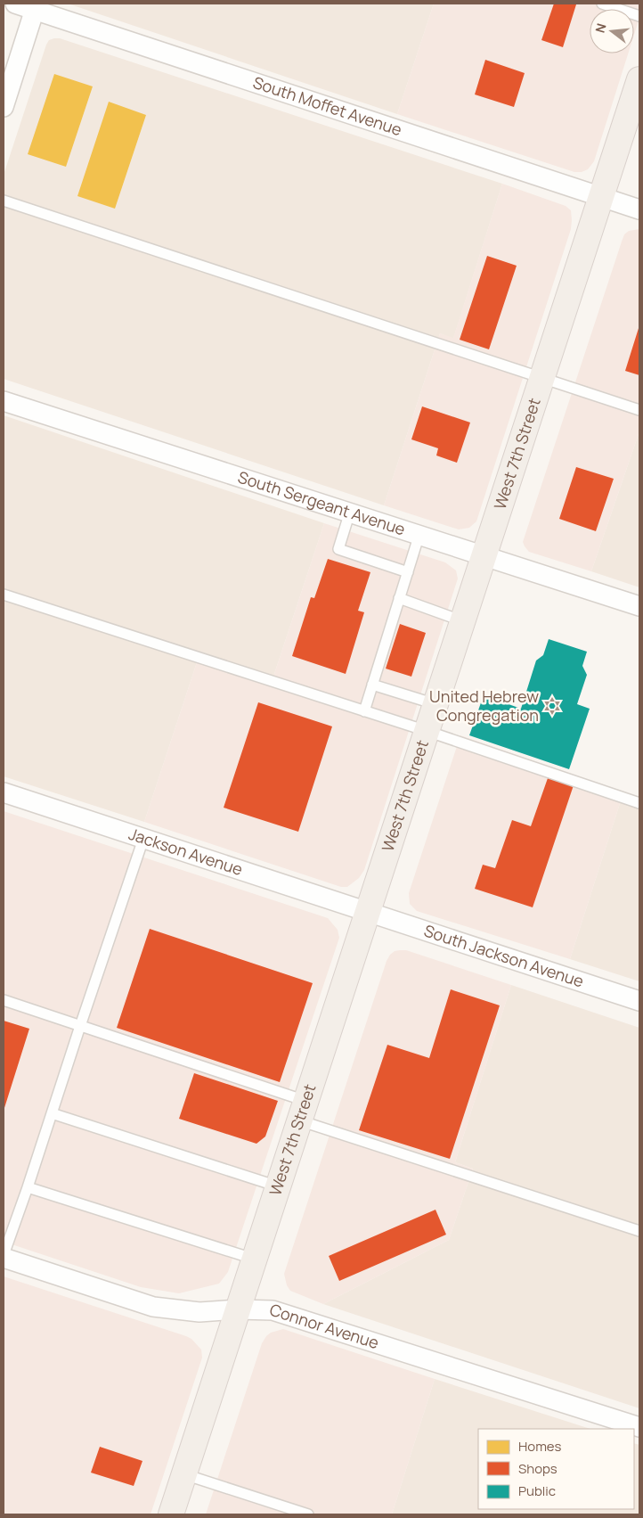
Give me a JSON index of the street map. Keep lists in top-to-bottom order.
{
  "streets": {
    "main road": ["West 7th Street"],
    "street": [
      "South Moffet Avenue",
      "South Sergeant Avenue",
      "Jackson Avenue",
      "South Jackson Avenue",
      "Connor Avenue"
    ]
  },
  "crossings": [
    ["South Moffet Avenue", "West 7th Street"],
    ["West 7th Street", "South Sergeant Avenue"],
    ["West 7th Street", "Jackson Avenue"],
    ["West 7th Street", "South Jackson Avenue"],
    ["West 7th Street", "Connor Avenue"],
    ["Jackson Avenue", "South Jackson Avenue"]
  ],
  "places": {
    "synagogue": ["United Hebrew Congregation"]
  },
  "legend": ["Homes", "Shops", "Public"],
  "north": "left"
}
